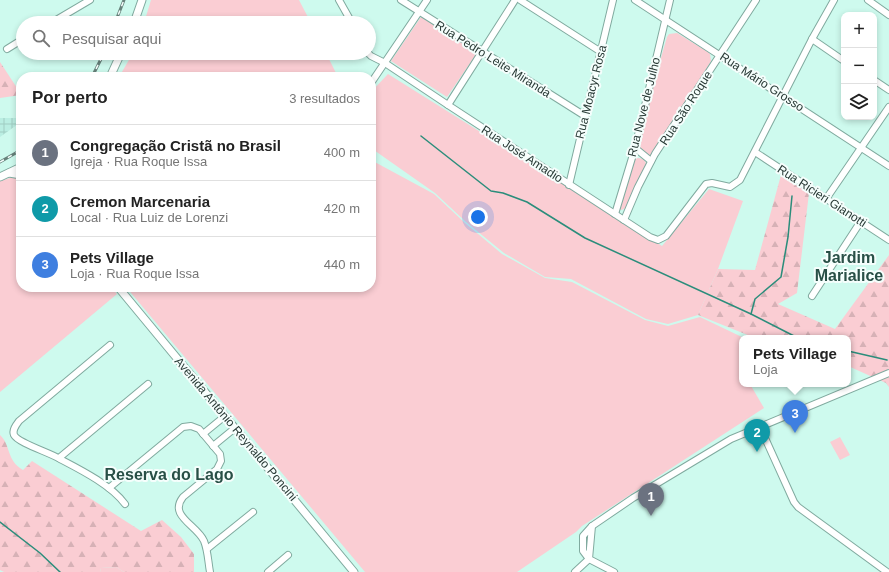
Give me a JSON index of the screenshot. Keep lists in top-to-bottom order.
{
  "streets": {
    "street": [
      "Rua Pedro Leite Miranda",
      "Rua Mário Grosso",
      "Rua Moacyr Rosa",
      "Rua Nove de Julho",
      "Rua São Roque",
      "Rua José Amadio",
      "Rua Ricieri Gianotti",
      "Avenida Antônio Reynaldo Poncini"
    ]
  },
  "crossings": [
    ["Rua Pedro Leite Miranda", "Rua Moacyr Rosa"],
    ["Rua Mário Grosso", "Rua Nove de Julho"],
    ["Rua Mário Grosso", "Rua São Roque"],
    ["Rua Moacyr Rosa", "Rua José Amadio"],
    ["Rua Nove de Julho", "Rua José Amadio"],
    ["Rua São Roque", "Rua José Amadio"],
    ["Rua José Amadio", "Rua Ricieri Gianotti"]
  ],
  "districts": ["Jardim Marialice", "Reserva do Lago"],
  "page": {
    "map_buttons": ["+", "−"],
    "search": "Pesquisar aqui",
    "heading": ["Por perto", "3 resultados"],
    "list": [
      {
        "mark": "1",
        "name": "Congregação Cristã no Brasil",
        "note": "Igreja · Rua Roque Issa",
        "value": "400 m"
      },
      {
        "mark": "2",
        "name": "Cremon Marcenaria",
        "note": "Local · Rua Luiz de Lorenzi",
        "value": "420 m"
      },
      {
        "mark": "3",
        "name": "Pets Village",
        "note": "Loja · Rua Roque Issa",
        "value": "440 m"
      }
    ],
    "popup": ["Pets Village", "Loja"],
    "pins": ["3", "2", "1"]
  }
}
